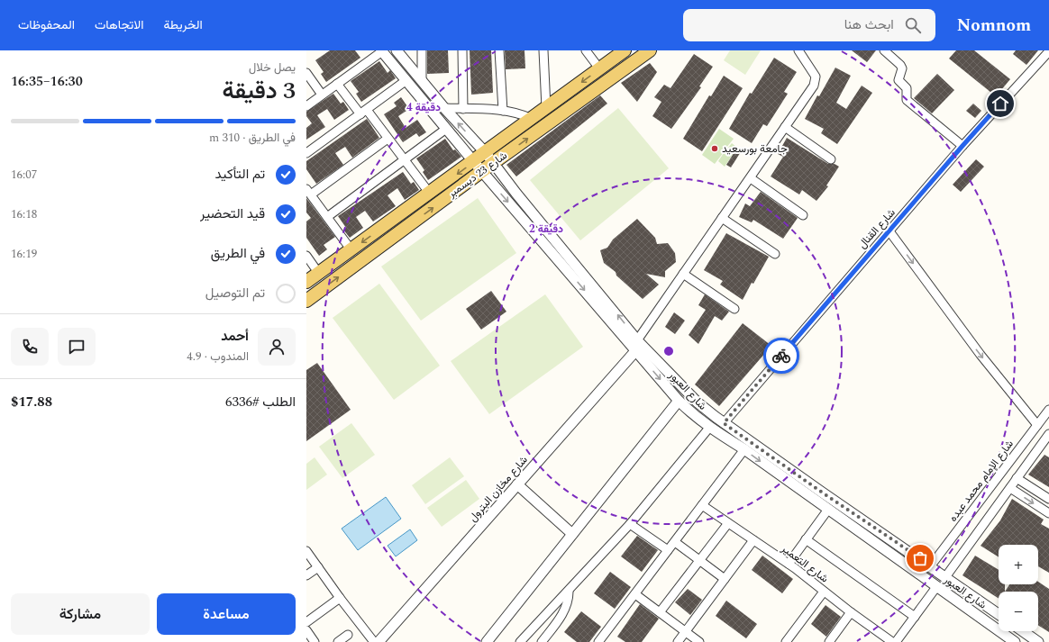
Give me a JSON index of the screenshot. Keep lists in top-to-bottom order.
{
  "streets": {
    "main road": ["شارع 23 ديسمبر"],
    "street": [
      "شارع القنال",
      "شارع العبور",
      "شارع الإمام محمد عبده",
      "شارع مخازن البترول",
      "شارع التعمير"
    ]
  },
  "crossings": [
    ["شارع 23 ديسمبر", "شارع العبور"],
    ["شارع القنال", "شارع العبور"],
    ["شارع العبور", "شارع الإمام محمد عبده"],
    ["شارع العبور", "شارع مخازن البترول"]
  ],
  "places": ["جامعة بورسعيد"],
  "page": {
    "header": "Nomnom",
    "search": "ابحث هنا",
    "nav": ["الخريطة", "الاتجاهات", "المحفوظات"],
    "heading": ["3 دقيقة", "يصل خلال", "16:30–16:35"],
    "panel": [
      "أحمد",
      "المندوب · 4.9",
      "الطلب #6336",
      "$17.88"
    ],
    "bar": "في الطريق · 310 m",
    "list": [
      ["تم التأكيد", "16:07"],
      ["قيد التحضير", "16:18"],
      ["في الطريق", "16:19"],
      "تم التوصيل"
    ],
    "map_buttons": ["+", "−"],
    "buttons": ["مساعدة", "مشاركة"]
  },
  "rings": ["4 دقيقة", "2 دقيقة"]
}
